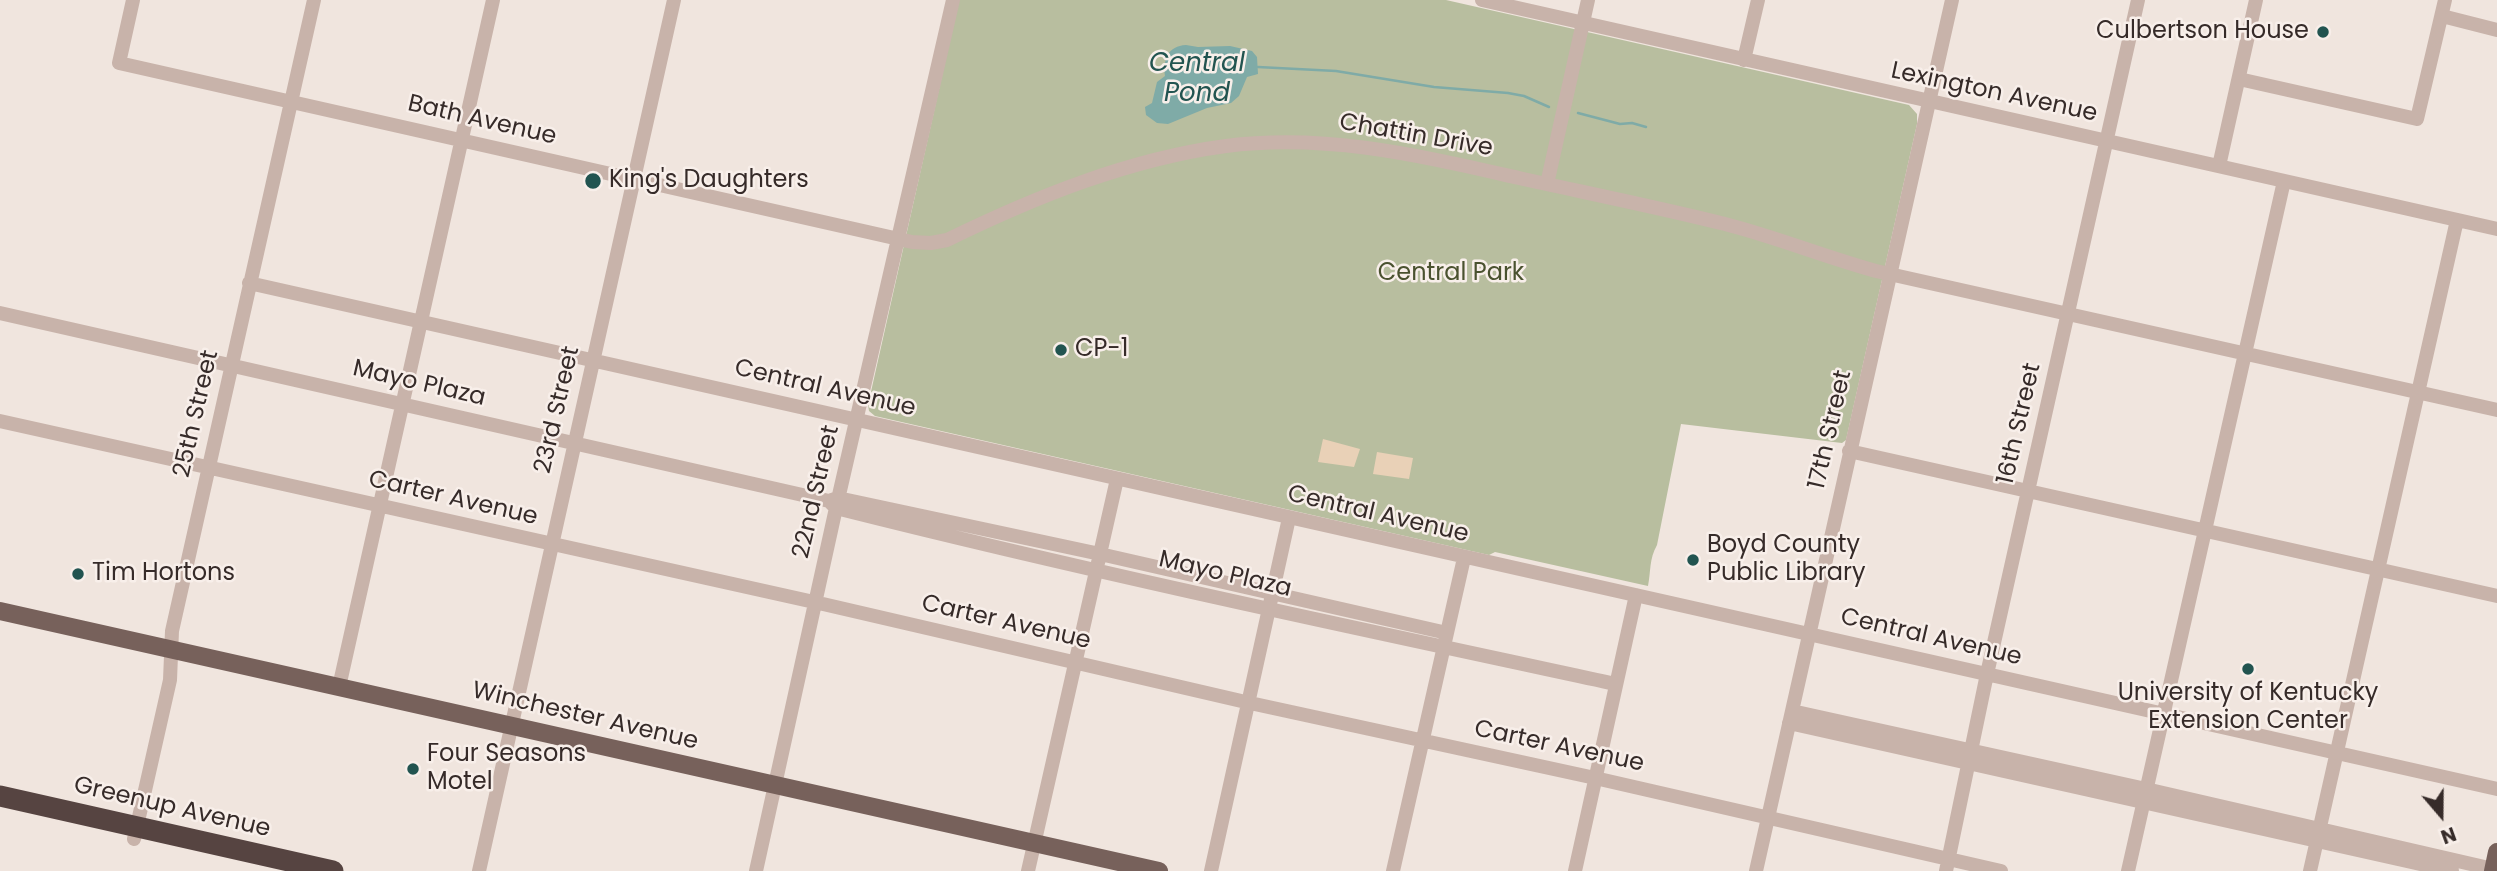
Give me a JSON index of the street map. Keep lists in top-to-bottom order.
{
  "streets": {
    "highway": ["Greenup Avenue"],
    "main road": ["Winchester Avenue"],
    "street": [
      "Lexington Avenue",
      "Bath Avenue",
      "Chattin Drive",
      "Mayo Plaza",
      "Central Avenue",
      "23rd Street",
      "25th Street",
      "16th Street",
      "17th Street",
      "22nd Street",
      "Carter Avenue"
    ]
  },
  "crossings": [
    ["Lexington Avenue", "16th Street"],
    ["Lexington Avenue", "17th Street"],
    ["Bath Avenue", "Chattin Drive"],
    ["Bath Avenue", "23rd Street"],
    ["Bath Avenue", "25th Street"],
    ["Bath Avenue", "22nd Street"],
    ["Chattin Drive", "16th Street"],
    ["Chattin Drive", "17th Street"],
    ["Chattin Drive", "22nd Street"],
    ["Mayo Plaza", "23rd Street"],
    ["Mayo Plaza", "25th Street"],
    ["Mayo Plaza", "22nd Street"],
    ["Central Avenue", "23rd Street"],
    ["Central Avenue", "25th Street"],
    ["Central Avenue", "16th Street"],
    ["Central Avenue", "17th Street"],
    ["Central Avenue", "22nd Street"],
    ["23rd Street", "Carter Avenue"],
    ["23rd Street", "Winchester Avenue"],
    ["25th Street", "Carter Avenue"],
    ["25th Street", "Winchester Avenue"],
    ["25th Street", "Greenup Avenue"],
    ["16th Street", "Carter Avenue"],
    ["17th Street", "Carter Avenue"],
    ["22nd Street", "Carter Avenue"],
    ["22nd Street", "Winchester Avenue"]
  ],
  "water": ["Central Pond"],
  "parks": ["Central Park"],
  "places": [
    "Culbertson House",
    "King's Daughters",
    "CP-1",
    "Boyd County Public Library",
    "Tim Hortons",
    "University of Kentucky Extension Center",
    "Four Seasons Motel"
  ],
  "north": "bottom"
}
